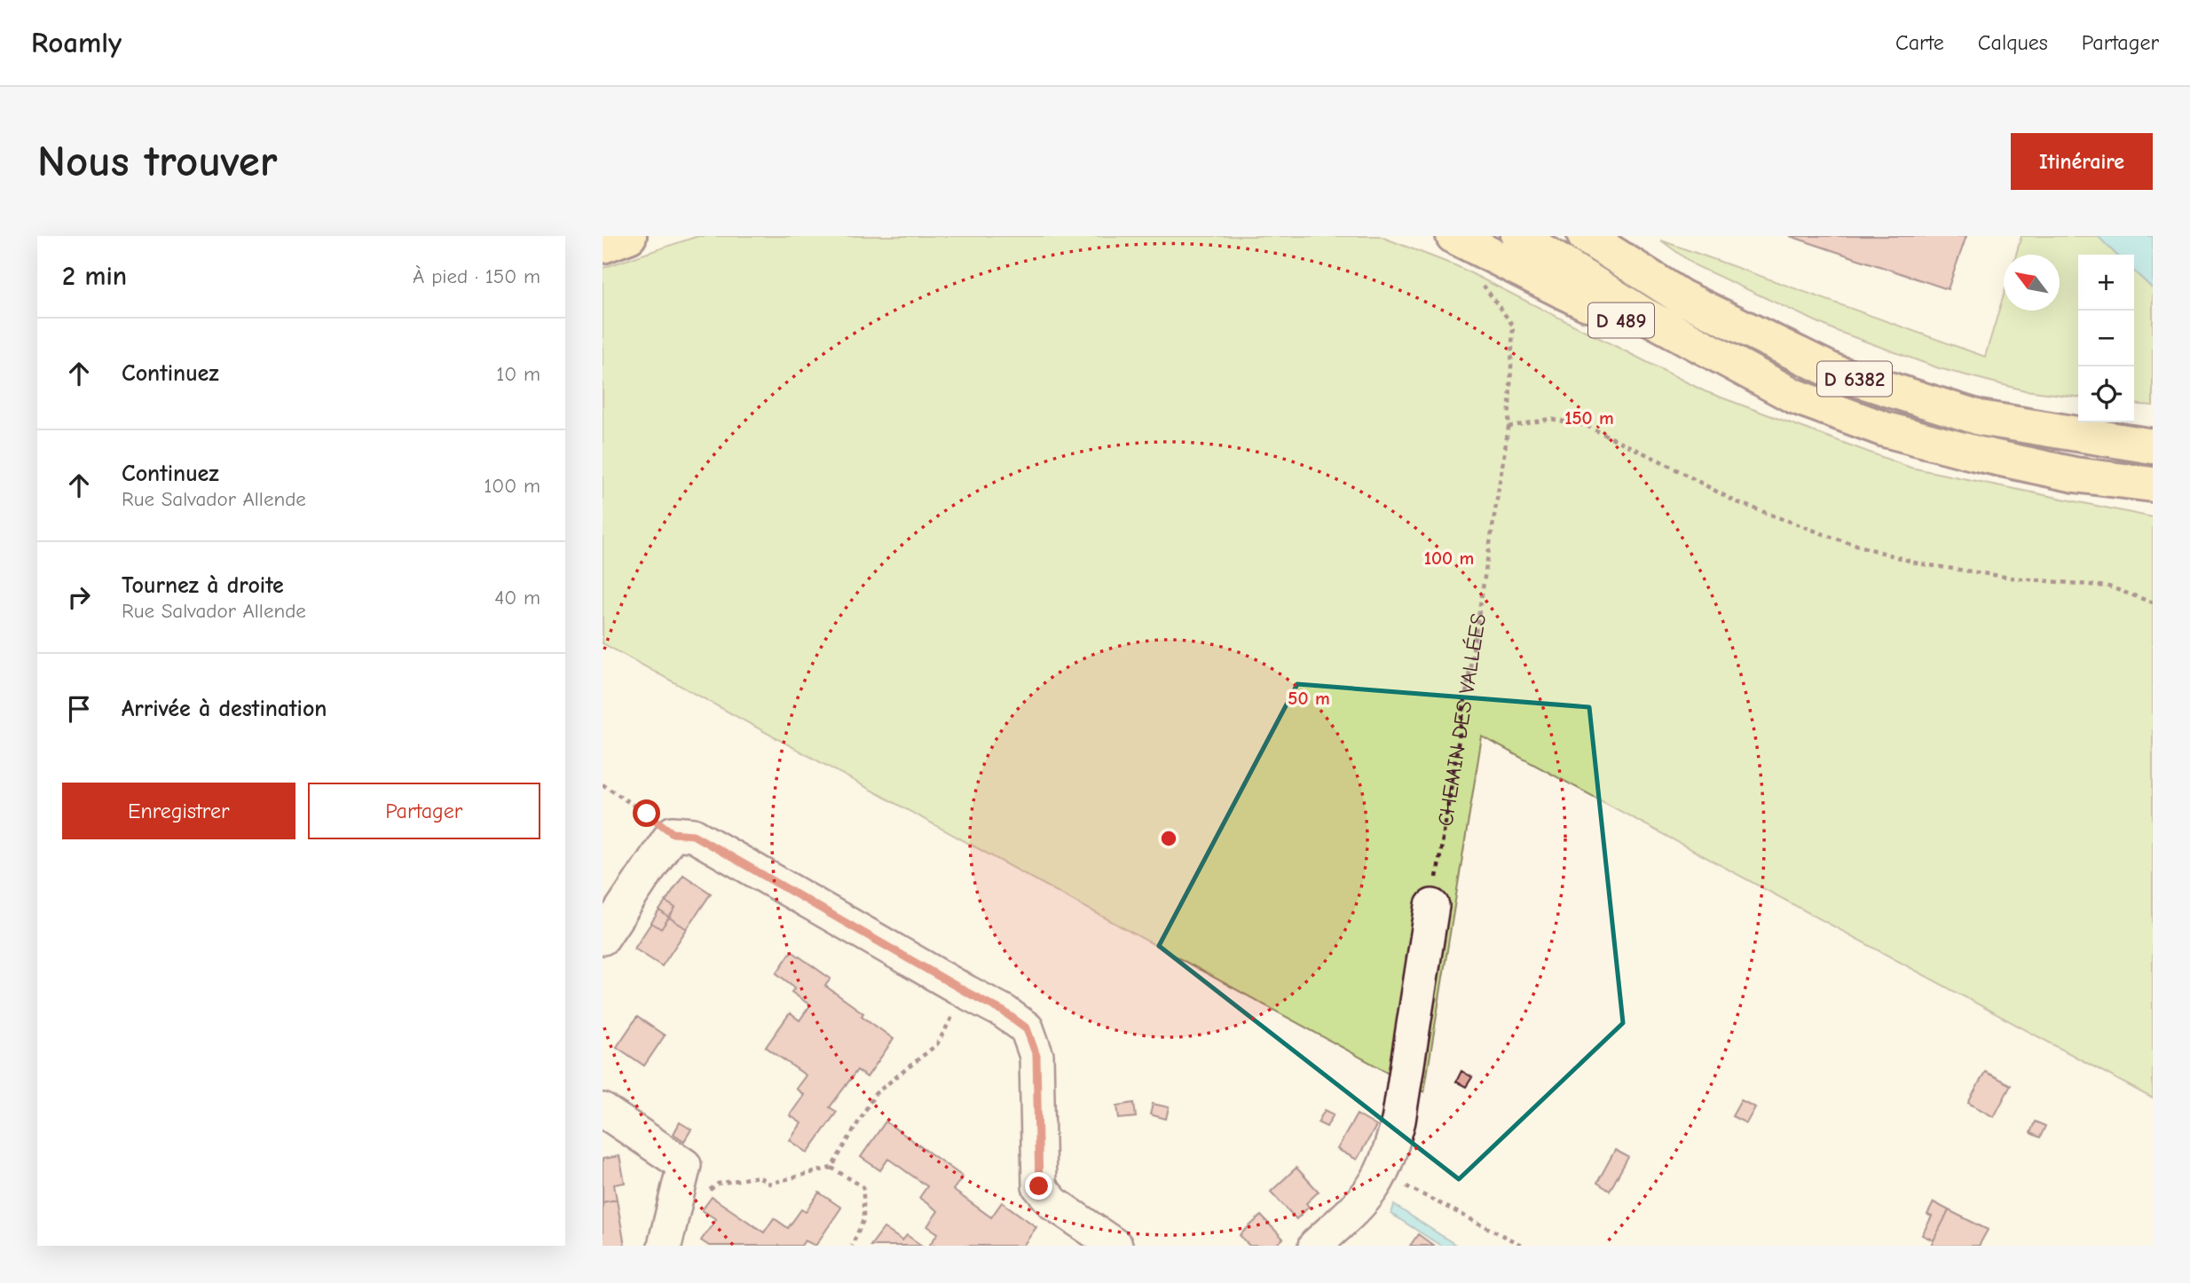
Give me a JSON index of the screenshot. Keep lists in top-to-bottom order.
{
  "streets": {
    "highway": ["D 489", "D 6382"],
    "path": ["CHEMIN DES VALLÉES"]
  },
  "crossings": [
    ["D 489", "D 6382"]
  ],
  "north": "top left",
  "page": {
    "header": "Roamly",
    "nav": ["Carte", "Calques", "Partager"],
    "buttons": [
      "Itinéraire",
      ["Enregistrer", "Partager"]
    ],
    "title": "Nous trouver",
    "heading": ["2 min", "À pied · 150 m"],
    "map_buttons": ["+", "−"],
    "list": [
      ["Continuez", "10 m"],
      ["Continuez", "Rue Salvador Allende", "100 m"],
      ["Tournez à droite", "Rue Salvador Allende", "40 m"],
      "Arrivée à destination"
    ]
  },
  "rings": ["150 m", "100 m", "50 m"]
}
